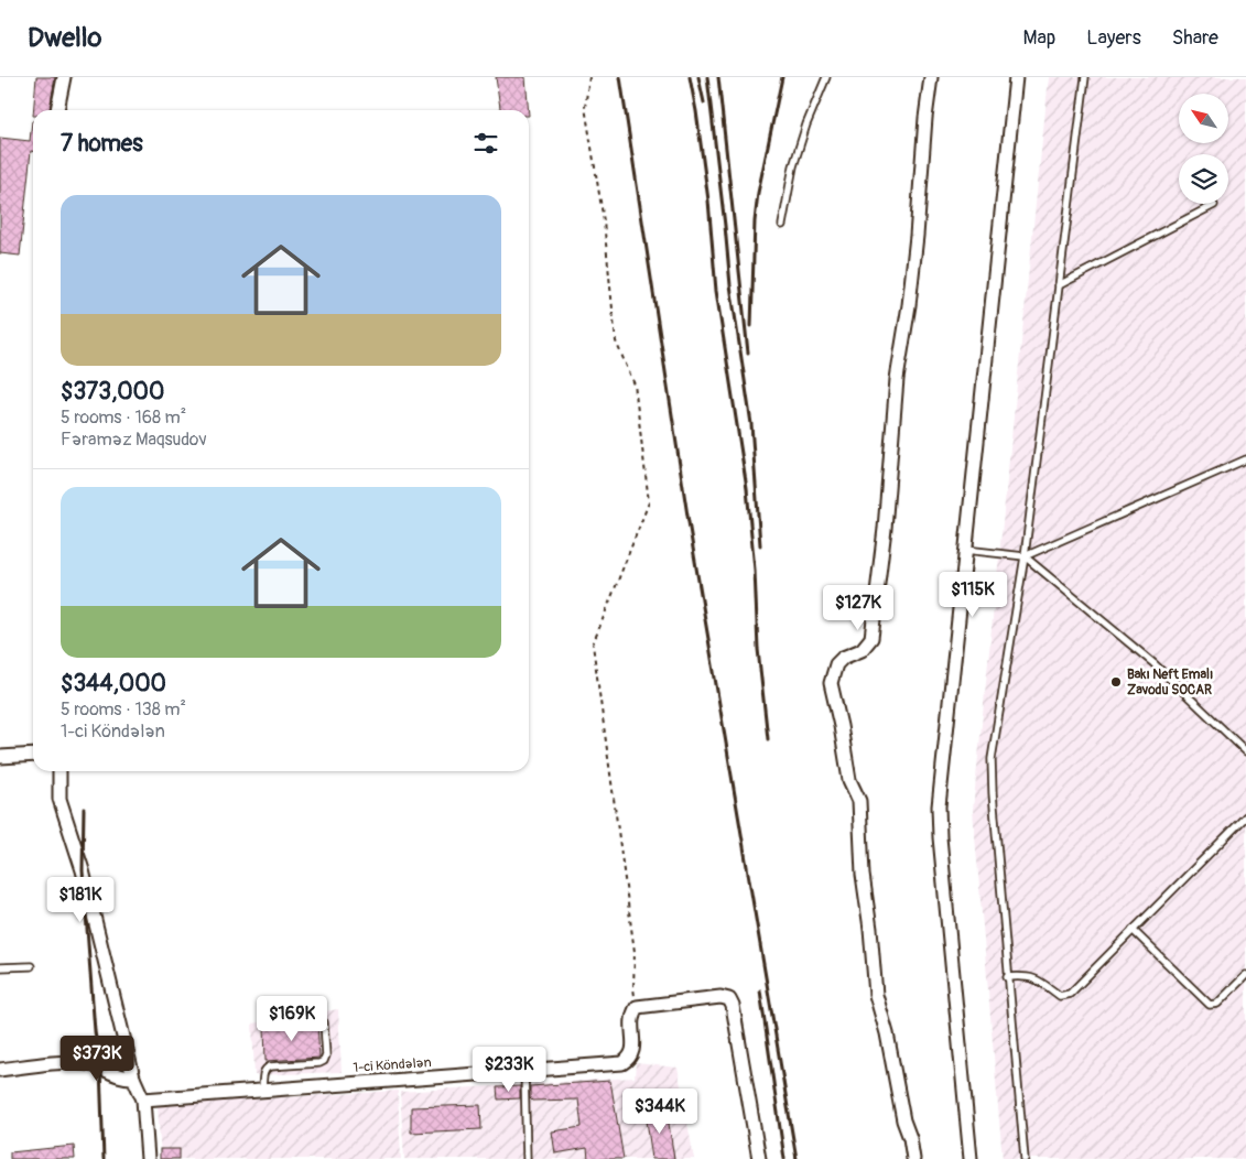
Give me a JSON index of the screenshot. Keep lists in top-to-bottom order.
{
  "streets": {
    "street": ["1-ci Köndələn"]
  },
  "places": ["Bakı Neft Emalı Zavodu SOCAR"],
  "north": "top left",
  "page": {
    "header": "Dwello",
    "nav": ["Map", "Layers", "Share"],
    "heading": "7 homes",
    "list": [
      {
        "name": "$373,000",
        "note": "5 rooms · 168 m² · Fəraməz Maqsudov"
      },
      {
        "name": "$344,000",
        "note": "5 rooms · 138 m² · 1-ci Köndələn"
      }
    ],
    "price": [
      "$115K",
      "$127K",
      "$181K",
      "$169K",
      "$373K",
      "$233K",
      "$344K"
    ]
  }
}
